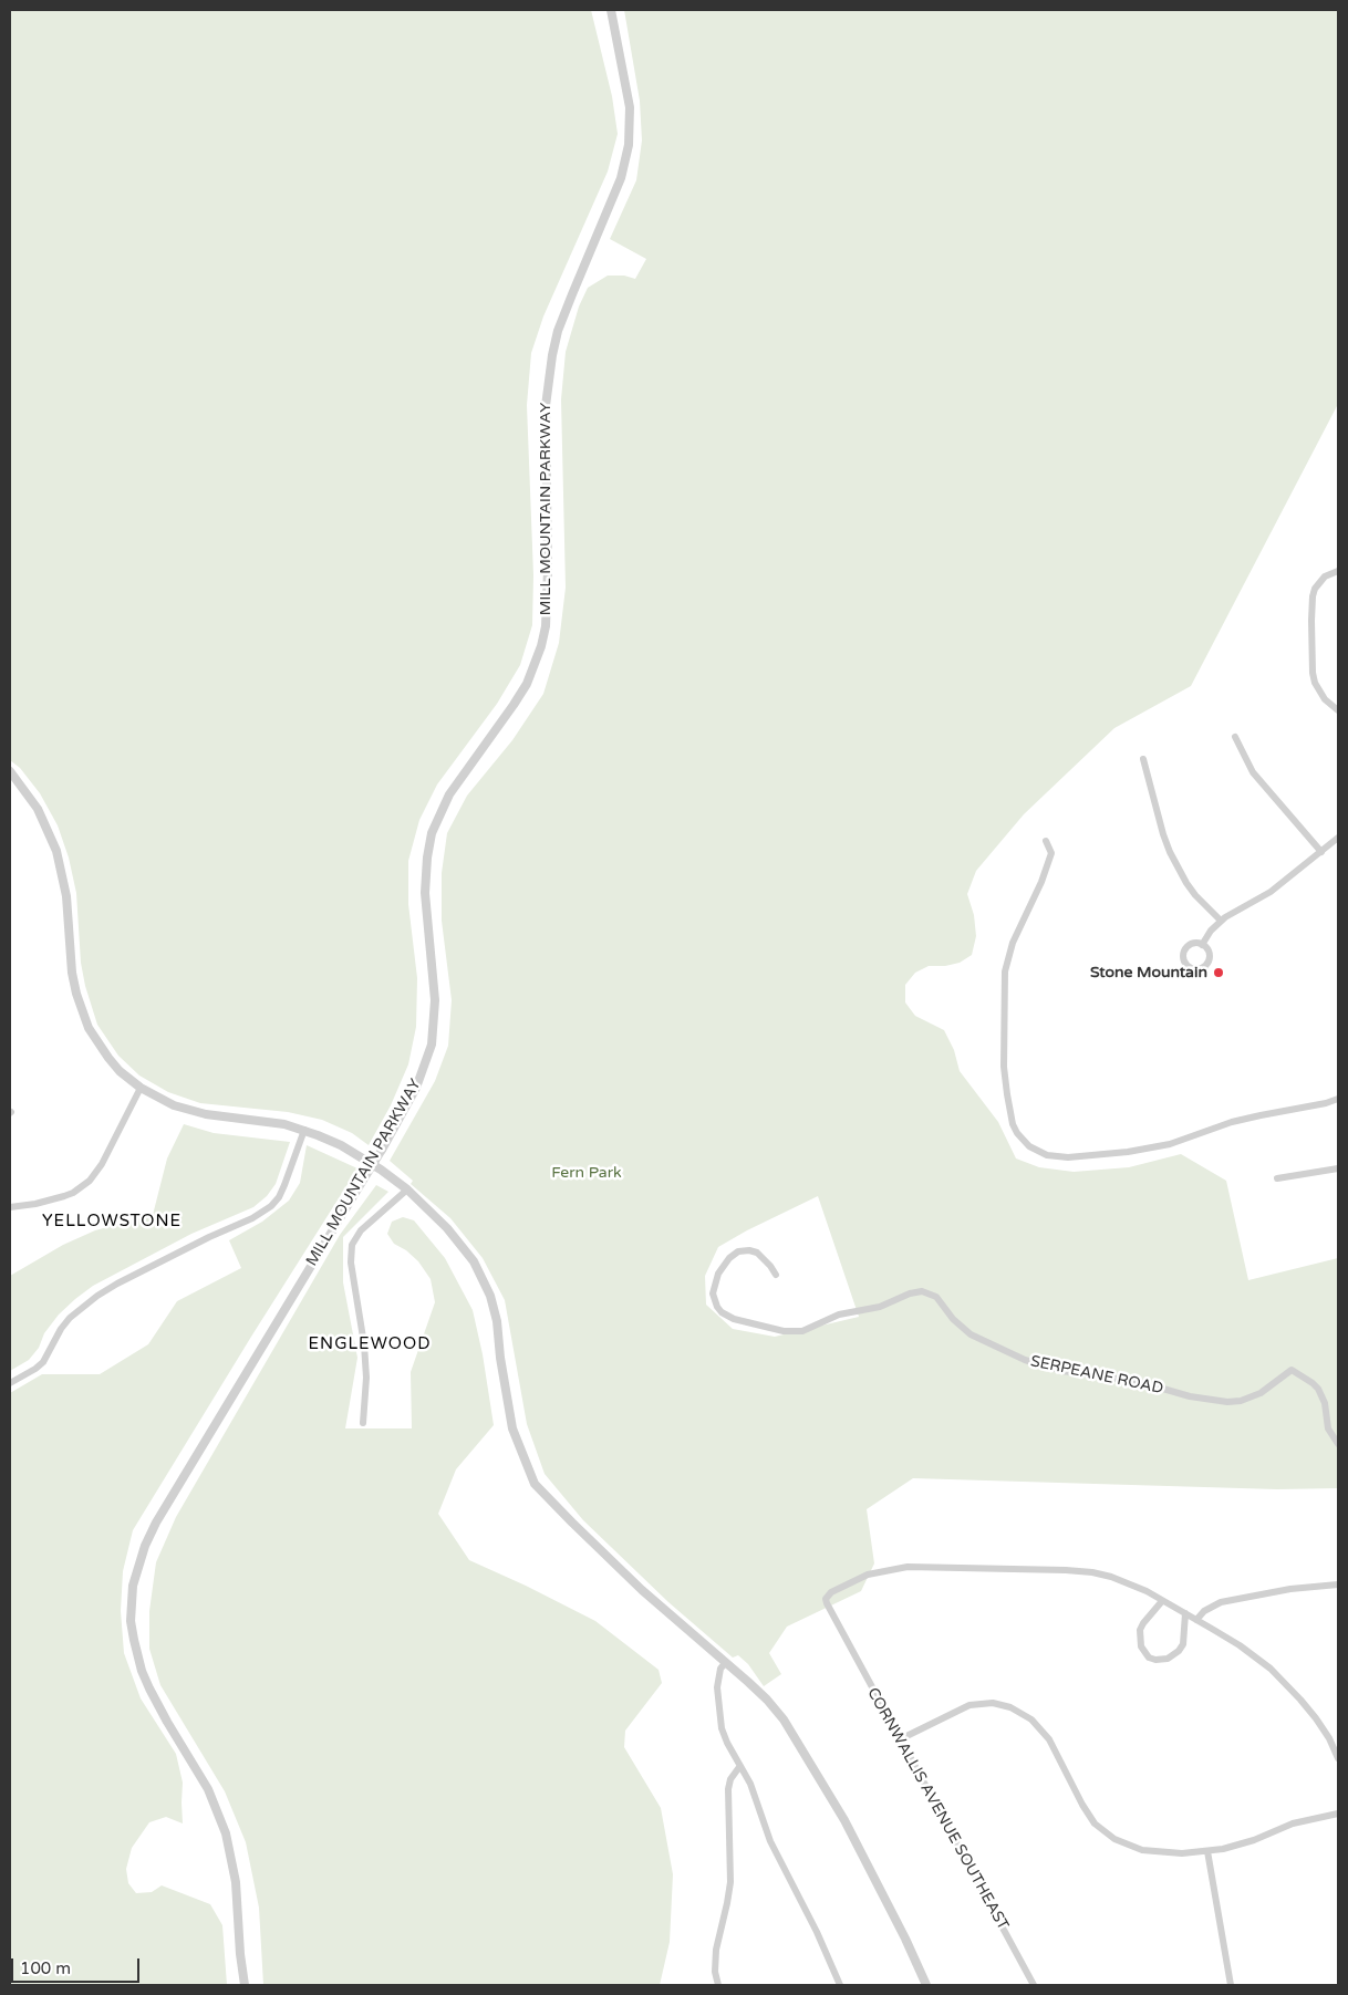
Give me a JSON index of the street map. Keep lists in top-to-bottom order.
{
  "streets": {
    "street": ["MILL MOUNTAIN PARKWAY", "SERPEANE ROAD", "CORNWALLIS AVENUE SOUTHEAST"]
  },
  "districts": ["YELLOWSTONE", "ENGLEWOOD"],
  "parks": ["Fern Park"],
  "places": ["Stone Mountain"],
  "scale_bar": "100 m"
}
